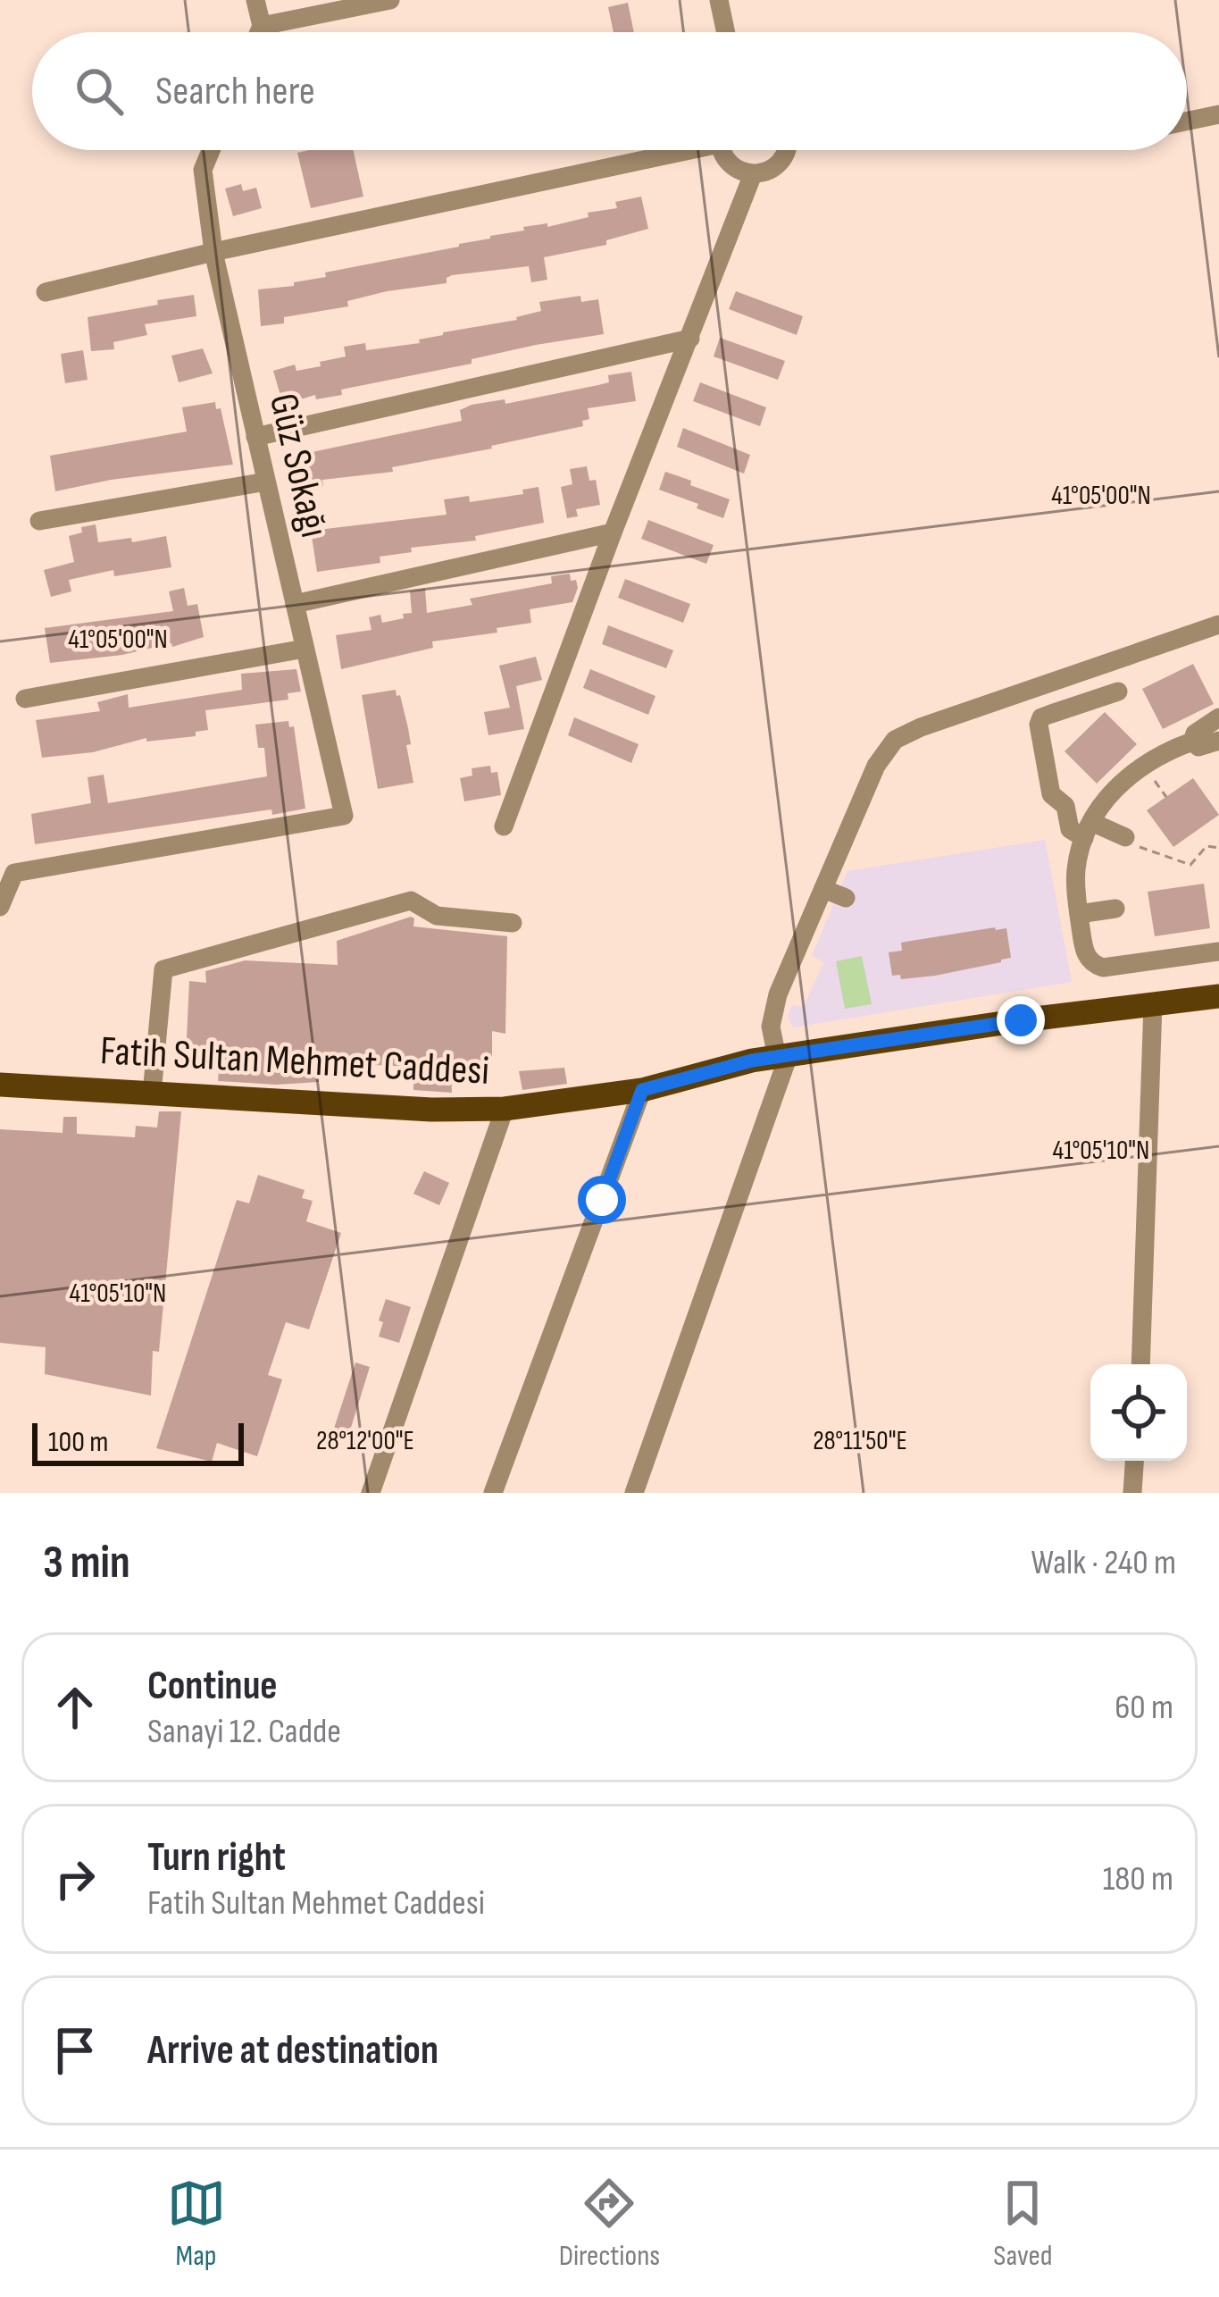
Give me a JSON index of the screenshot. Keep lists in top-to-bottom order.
{
  "streets": {
    "main road": ["Fatih Sultan Mehmet Caddesi"],
    "street": ["Güz Sokağı"]
  },
  "scale_bar": "100 m",
  "page": {
    "search": "Search here",
    "scale": "100 m",
    "heading": ["3 min", "Walk · 240 m"],
    "list": [
      ["Continue", "Sanayi 12. Cadde", "60 m"],
      ["Turn right", "Fatih Sultan Mehmet Caddesi", "180 m"],
      "Arrive at destination"
    ],
    "nav": ["Map", "Directions", "Saved"]
  },
  "coordinates": [
    "41°05'00\"N",
    "41°05'10\"N",
    "28°12'00\"E",
    "28°11'50\"E"
  ]
}
